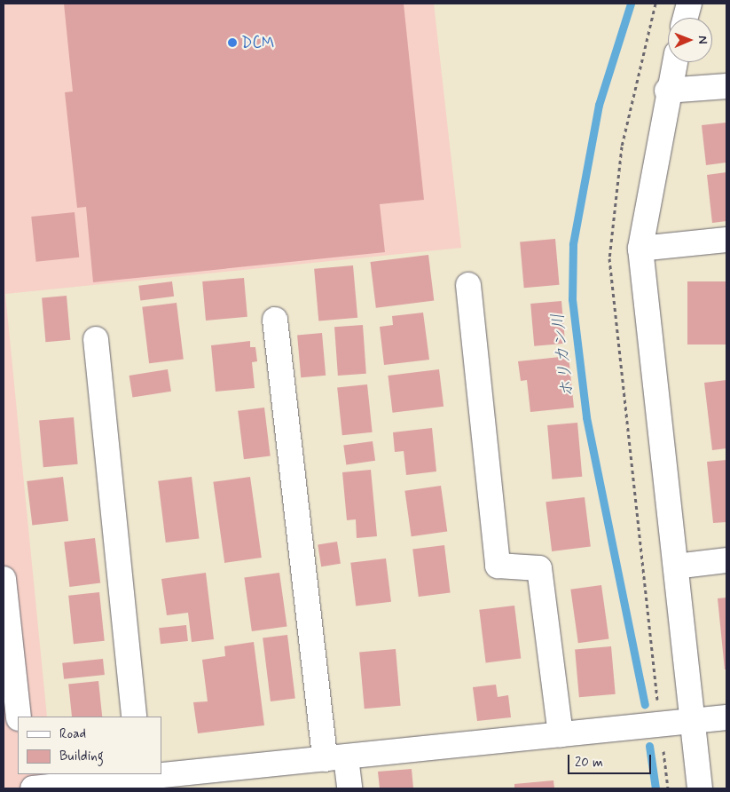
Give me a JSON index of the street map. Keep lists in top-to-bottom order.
{
  "water": ["ホリカン川"],
  "places": ["DCM"],
  "legend": ["Road", "Building"],
  "scale_bar": "20 m",
  "north": "right"
}
